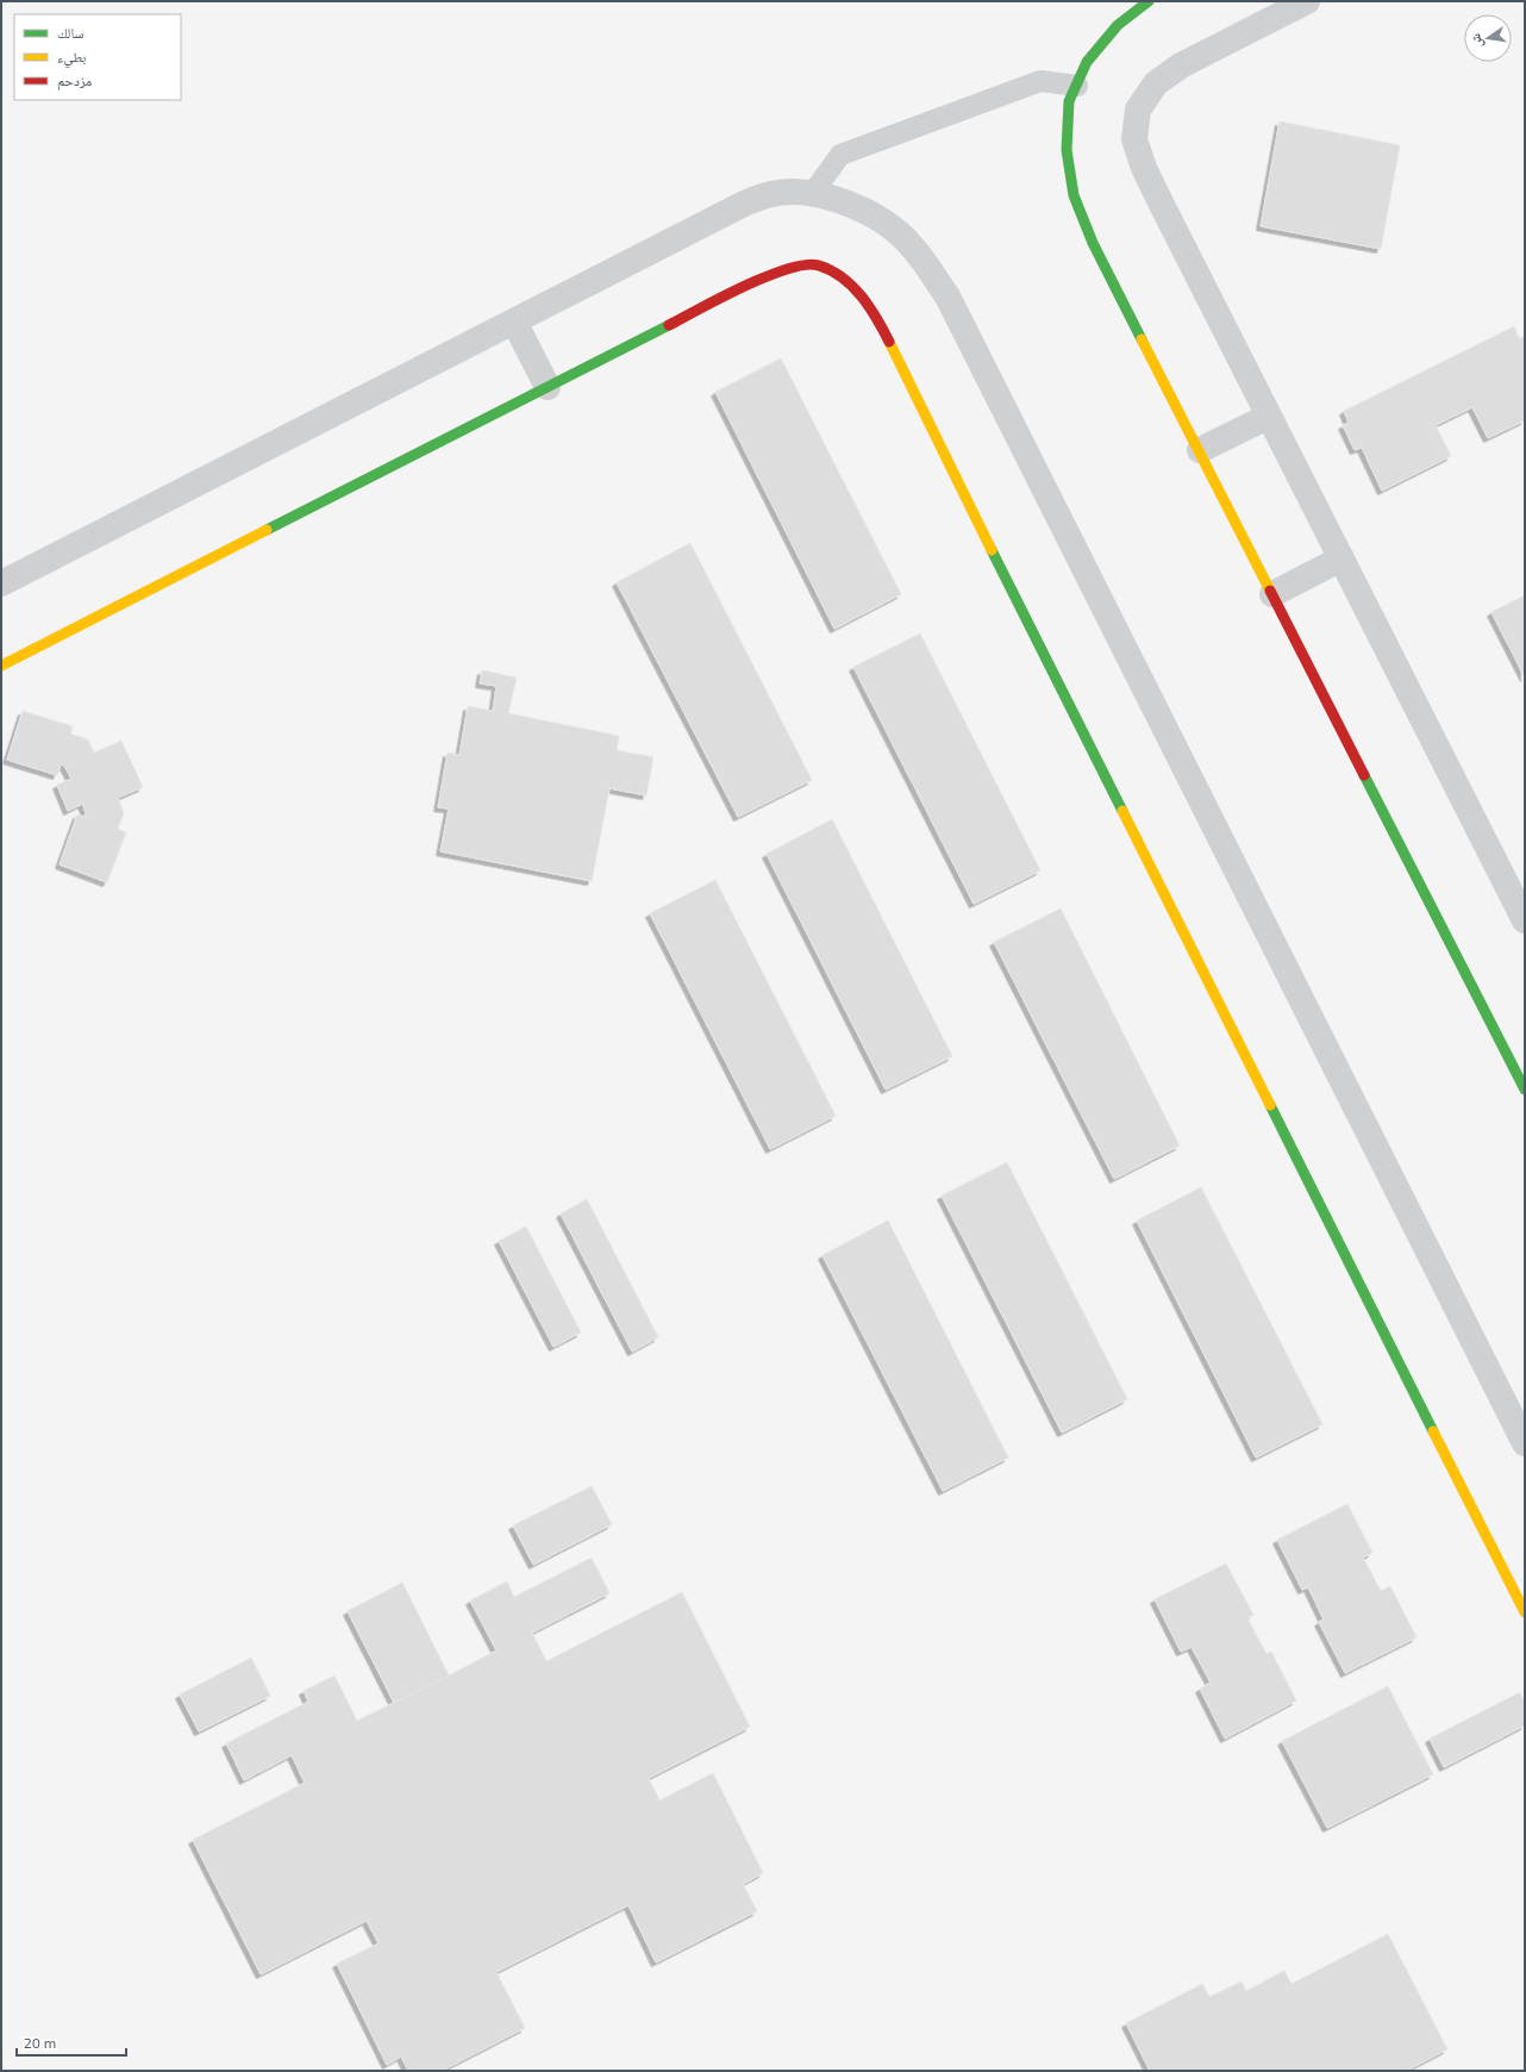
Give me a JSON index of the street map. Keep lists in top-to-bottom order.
{
  "legend": ["سالك", "بطيء", "مزدحم"],
  "scale_bar": "20 m",
  "north": "left"
}
